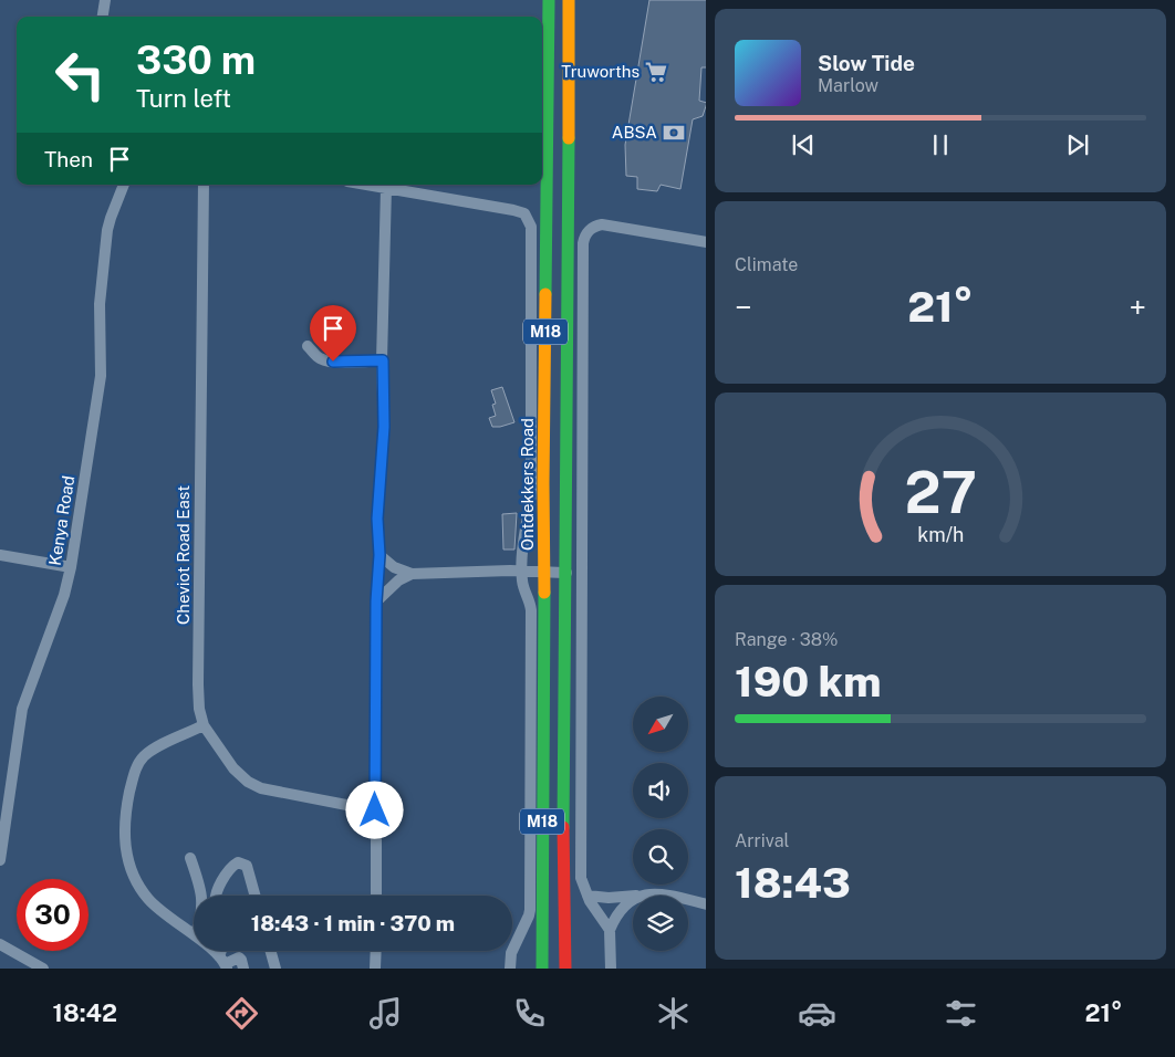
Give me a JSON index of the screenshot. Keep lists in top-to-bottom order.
{
  "streets": {
    "main road": ["M18", "Ontdekkers Road"],
    "street": ["Kenya Road", "Cheviot Road East"]
  },
  "places": {
    "supermarket": ["Truworths"],
    "bank": ["ABSA"]
  },
  "north": "bottom left",
  "page": {
    "turn": ["330 m", "Turn left"],
    "song": ["Slow Tide", "Marlow"],
    "then": "Then",
    "tile": [
      "Climate",
      ["Range · 38%", "190 km"],
      ["Arrival", "18:43"]
    ],
    "heat": ["−", "21°", "+"],
    "limit": "30",
    "trip": "18:43 · 1 min · 370 m",
    "tabs": ["18:42", "21°"],
    "gauge": ["27", "km/h"]
  }
}
